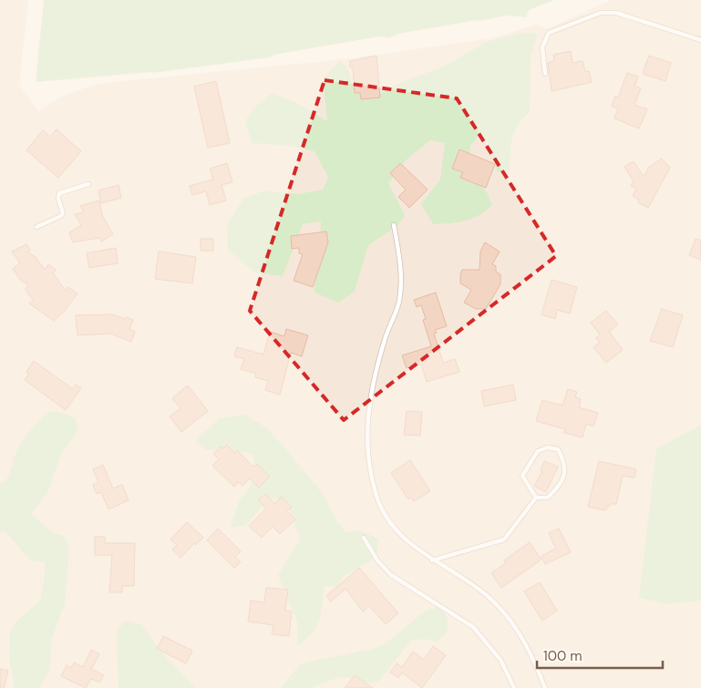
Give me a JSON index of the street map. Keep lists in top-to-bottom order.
{
  "scale_bar": "100 m"
}
